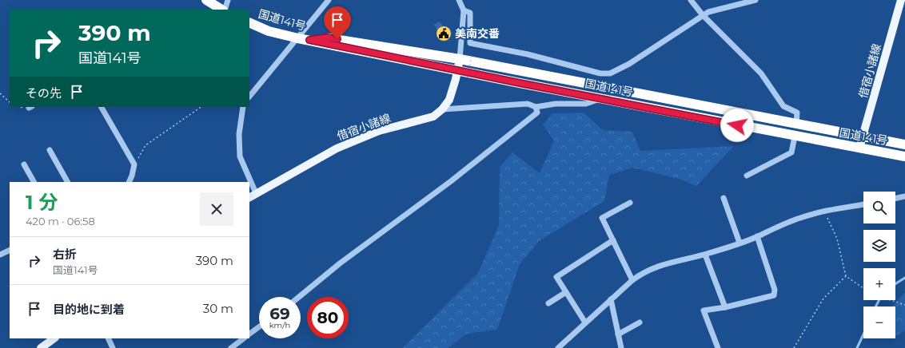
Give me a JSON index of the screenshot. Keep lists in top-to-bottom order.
{
  "streets": {
    "highway": ["国道141号"],
    "main road": ["借宿小諸線"]
  },
  "crossings": [
    ["国道141号", "借宿小諸線"]
  ],
  "places": {
    "public building": ["美南交番"]
  },
  "page": {
    "turn": ["390 m", "国道141号"],
    "then": "その先",
    "heading": ["1 分", "420 m · 06:58"],
    "map_buttons": ["+", "−"],
    "list": [
      {
        "name": "右折",
        "note": "国道141号",
        "value": "390 m"
      },
      {
        "name": "目的地に到着",
        "value": "30 m"
      }
    ],
    "speed": "69 km/h",
    "limit": "80"
  }
}
